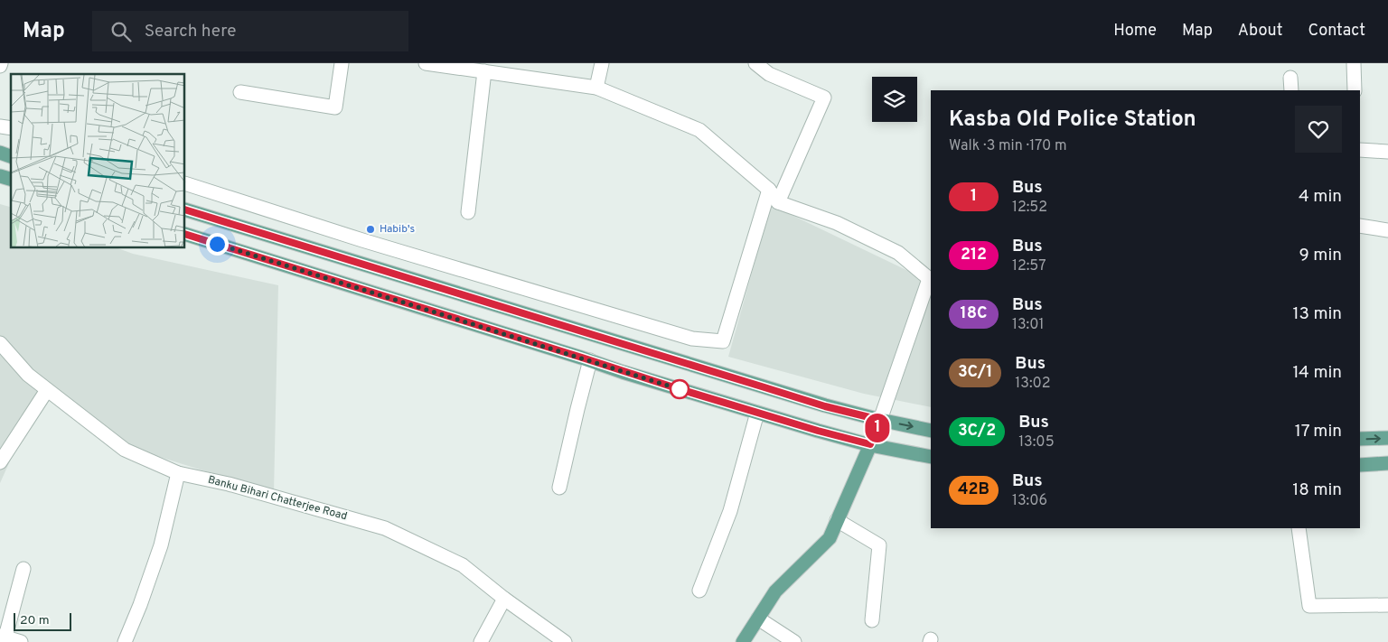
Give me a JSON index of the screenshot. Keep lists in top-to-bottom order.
{
  "streets": {
    "street": ["Banku Bihari Chatterjee Road"]
  },
  "places": ["Habib's"],
  "lines": ["bus line 1"],
  "scale_bar": "20 m",
  "page": {
    "header": "Map",
    "search": "Search here",
    "nav": [
      "Home",
      "Map",
      "About",
      "Contact"
    ],
    "on_map": "1",
    "heading": ["Kasba Old Police Station", "Walk · 3 min · 170 m"],
    "list": [
      {
        "mark": "1",
        "name": "Bus",
        "note": "12:52",
        "value": "4 min"
      },
      {
        "mark": "212",
        "name": "Bus",
        "note": "12:57",
        "value": "9 min"
      },
      {
        "mark": "18C",
        "name": "Bus",
        "note": "13:01",
        "value": "13 min"
      },
      {
        "mark": "3C/1",
        "name": "Bus",
        "note": "13:02",
        "value": "14 min"
      },
      {
        "mark": "3C/2",
        "name": "Bus",
        "note": "13:05",
        "value": "17 min"
      },
      {
        "mark": "42B",
        "name": "Bus",
        "note": "13:06",
        "value": "18 min"
      }
    ],
    "scale": "20 m"
  }
}
